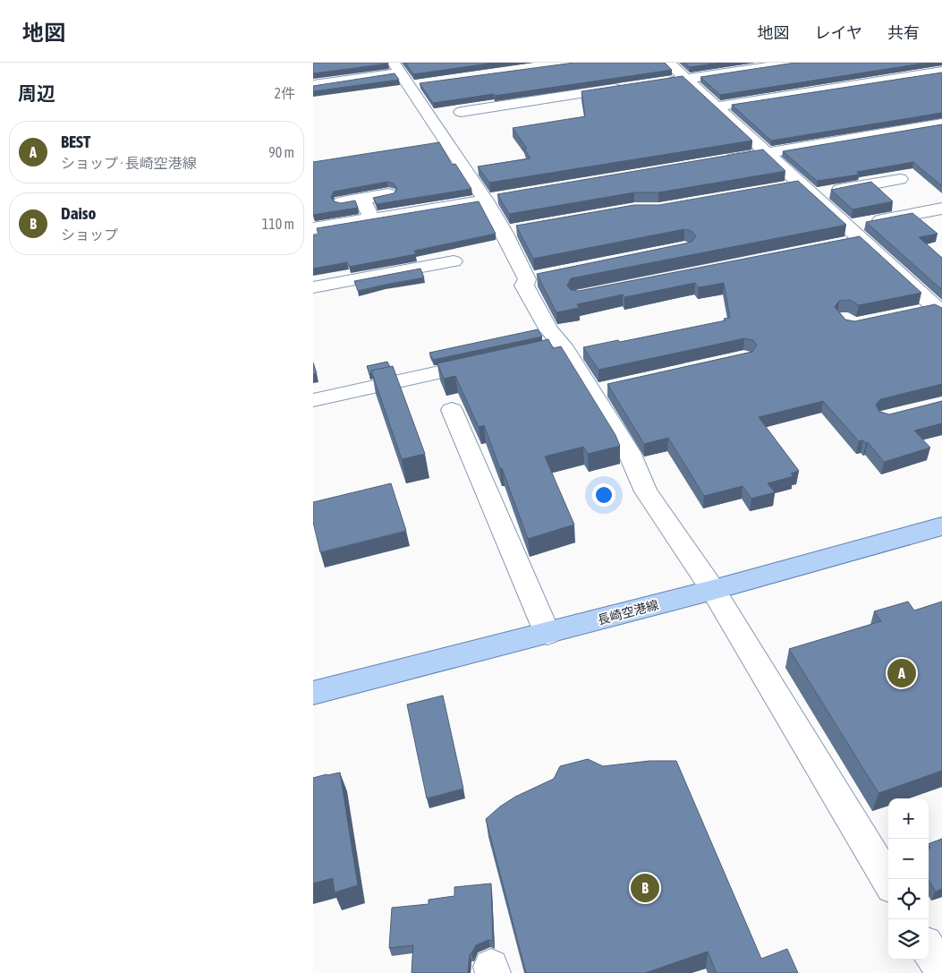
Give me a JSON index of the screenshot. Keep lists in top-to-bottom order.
{
  "streets": {
    "main road": ["長崎空港線"]
  },
  "page": {
    "header": "地図",
    "nav": ["地図", "レイヤ", "共有"],
    "heading": ["周辺", "2件"],
    "list": [
      {
        "mark": "A",
        "name": "BEST",
        "note": "ショップ · 長崎空港線",
        "value": "90 m"
      },
      {
        "mark": "B",
        "name": "Daiso",
        "note": "ショップ",
        "value": "110 m"
      }
    ],
    "pins": ["A", "B"],
    "map_buttons": ["+", "−"]
  }
}
